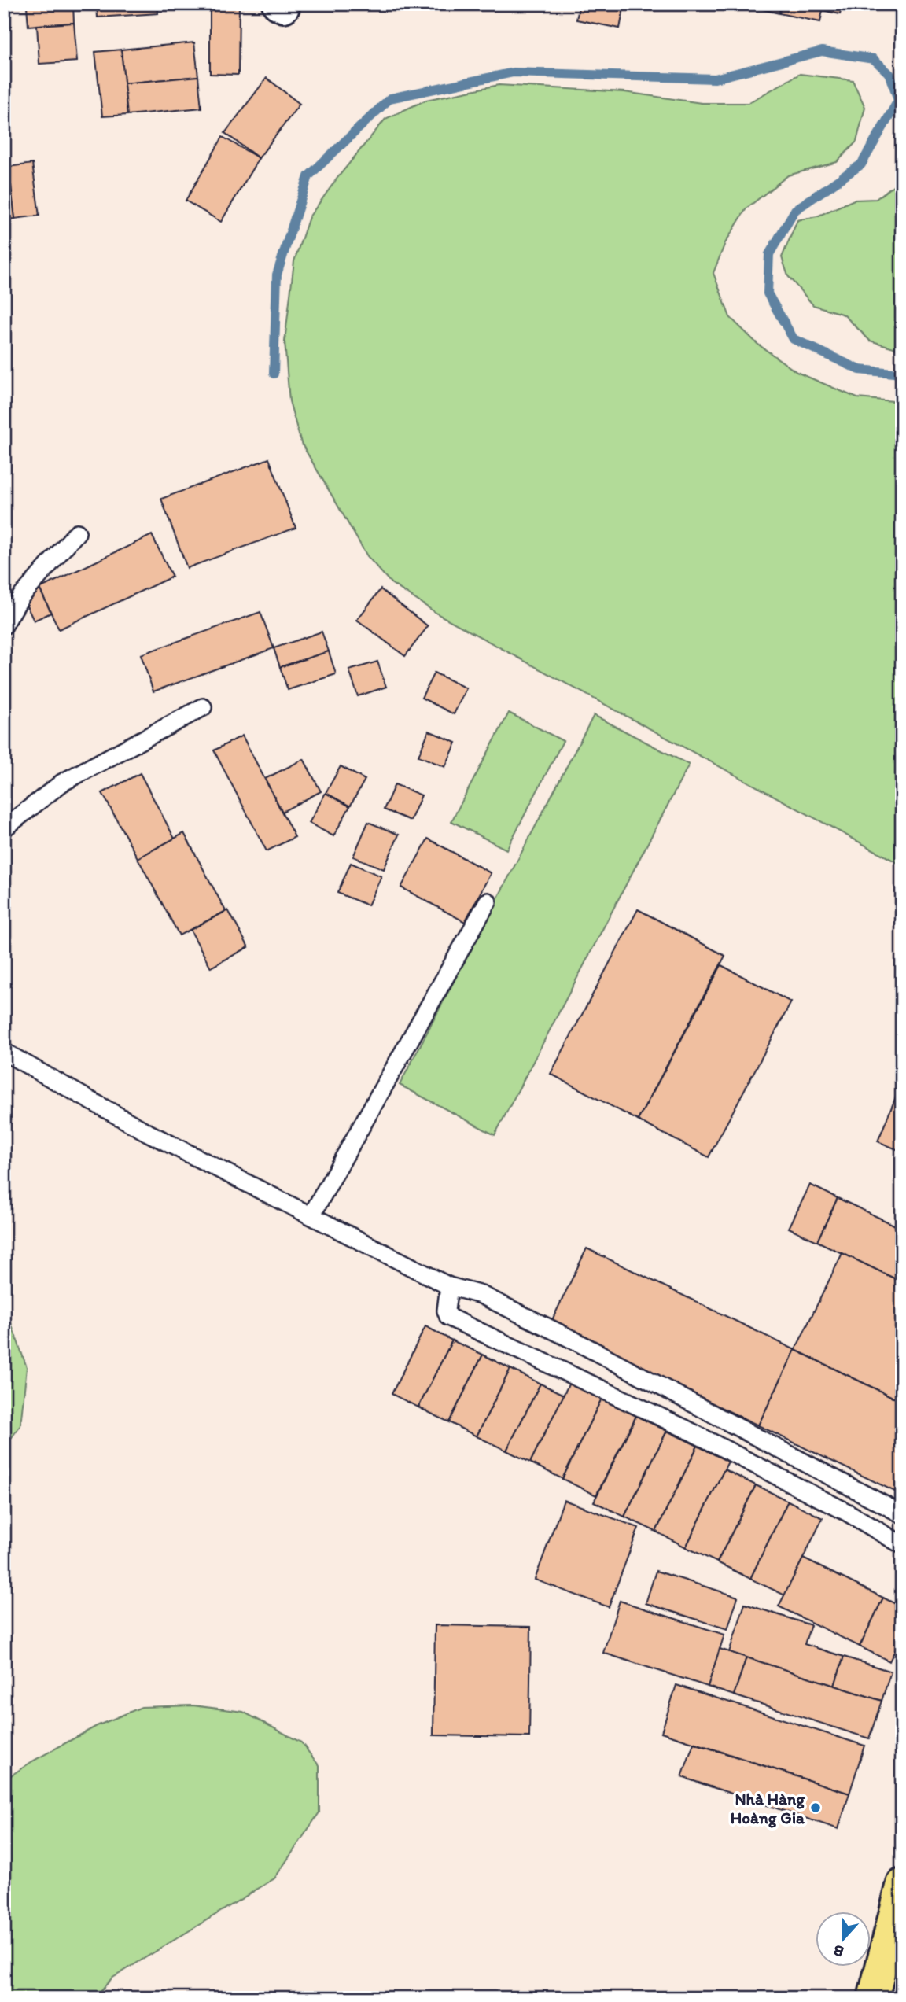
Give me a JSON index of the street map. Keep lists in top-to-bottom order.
{
  "places": ["Nhà Hàng Hoàng Gia"],
  "north": "bottom"
}
